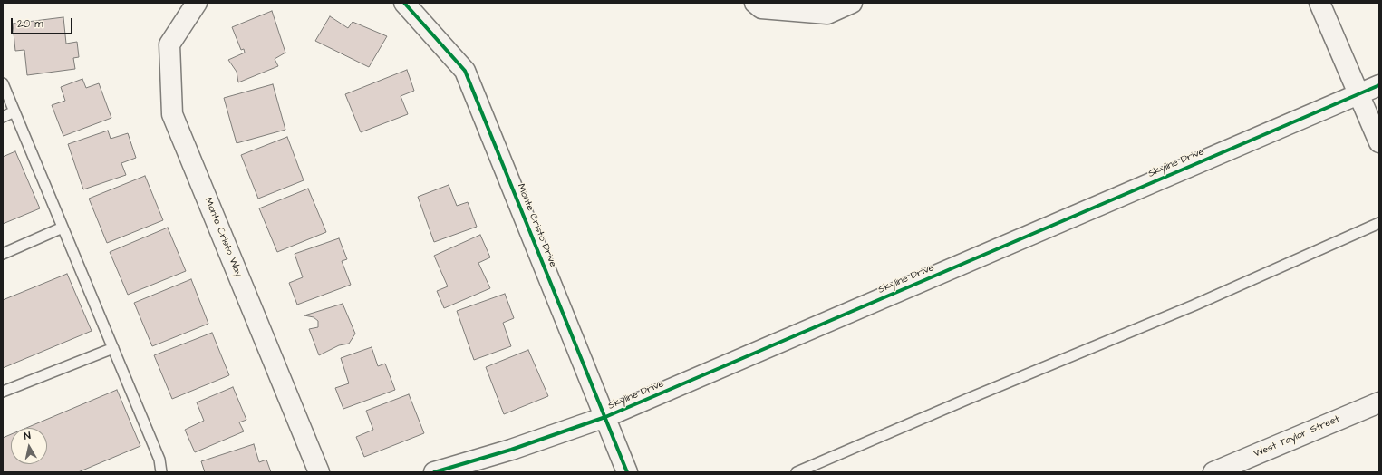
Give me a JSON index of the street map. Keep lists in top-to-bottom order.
{
  "streets": {
    "street": [
      "Skyline Drive",
      "Monte Cristo Drive",
      "Monte Cristo Way",
      "West Taylor Street"
    ]
  },
  "crossings": [
    ["Skyline Drive", "Monte Cristo Drive"]
  ],
  "scale_bar": "20 m",
  "north": "top"
}
